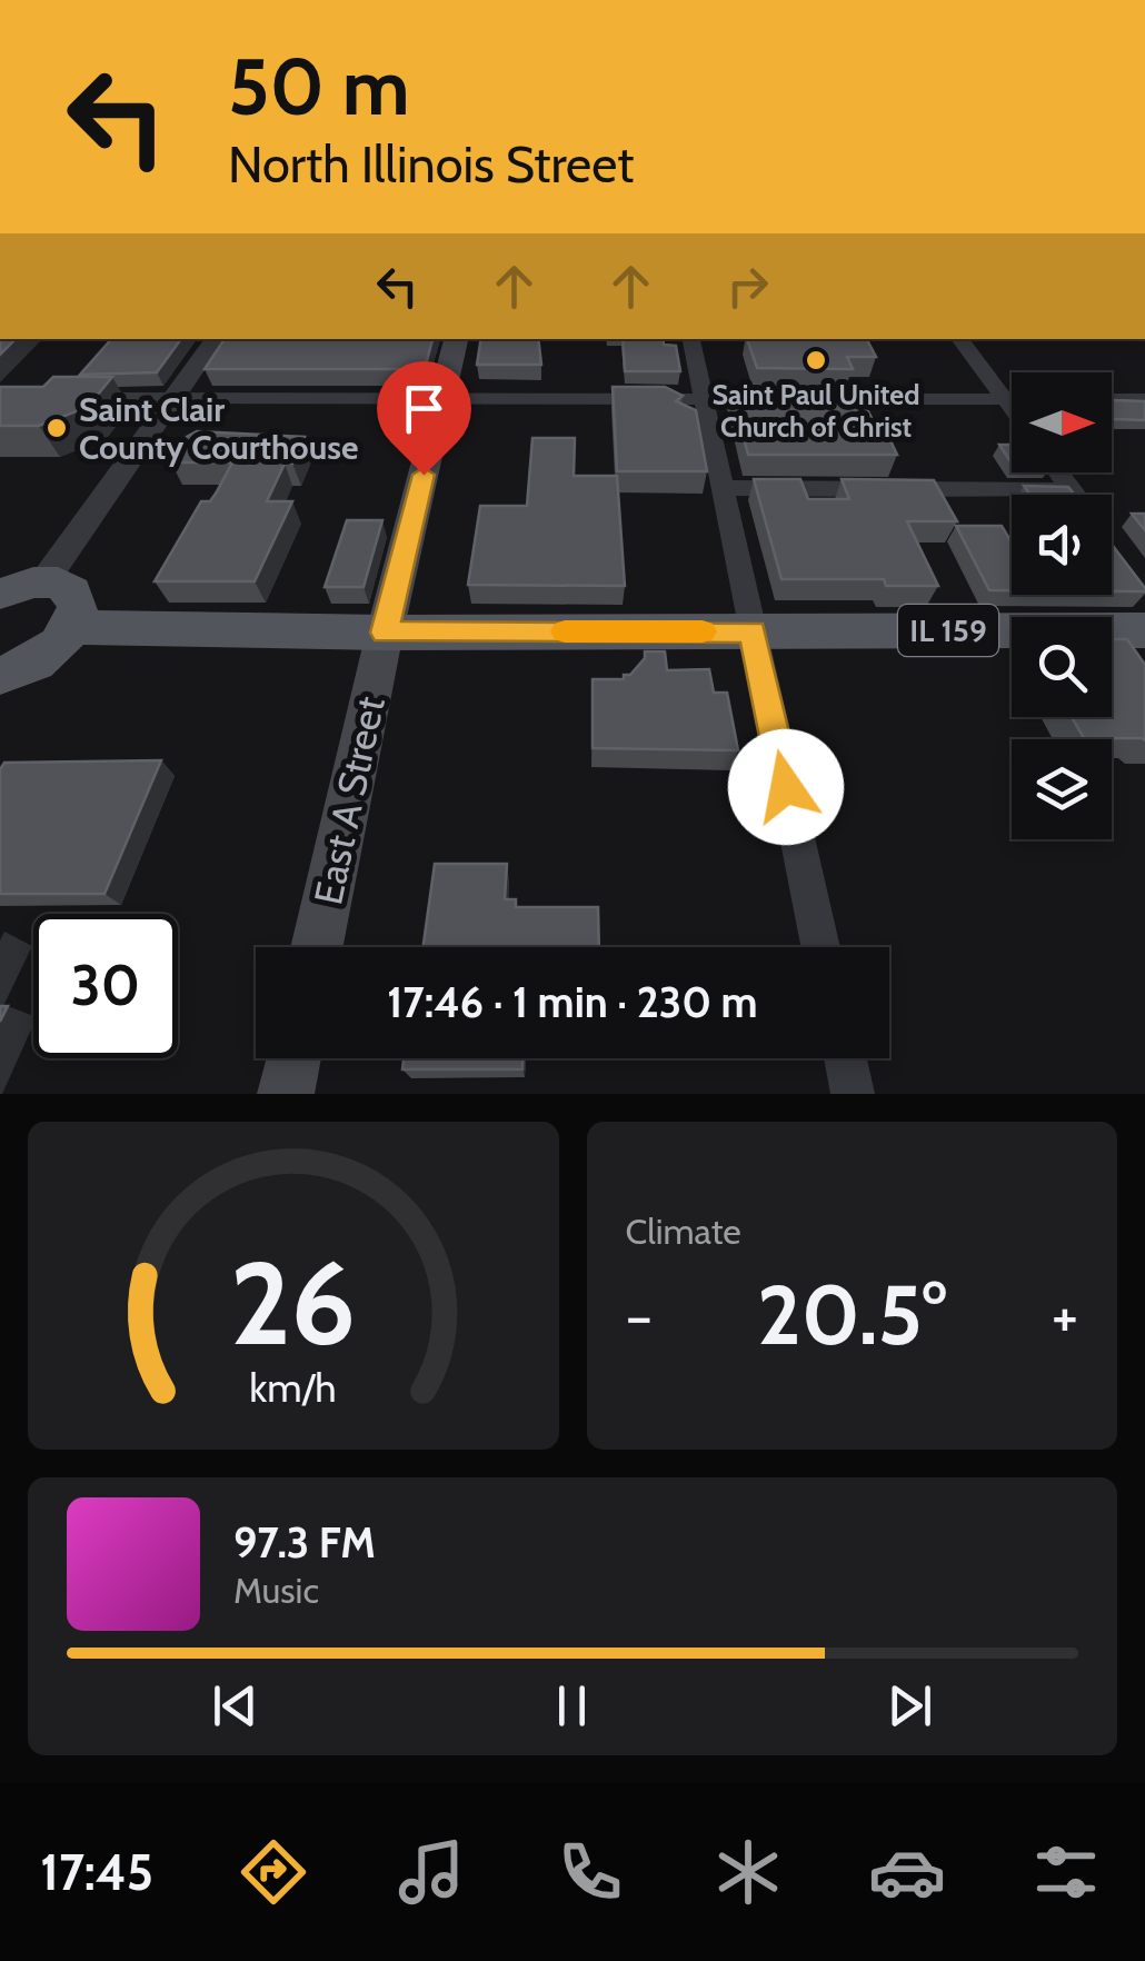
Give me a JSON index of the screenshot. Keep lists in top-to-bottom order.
{
  "streets": {
    "main road": ["IL 159", "East A Street"]
  },
  "crossings": [
    ["IL 159", "East A Street"]
  ],
  "places": ["Saint Paul United Church of Christ", "Saint Clair County Courthouse"],
  "north": "right",
  "page": {
    "turn": ["50 m", "North Illinois Street"],
    "limit": "30",
    "trip": "17:46 · 1 min · 230 m",
    "tile": "Climate",
    "heat": ["−", "20.5°", "+"],
    "song": ["97.3 FM", "Music"],
    "tabs": "17:45",
    "gauge": ["26", "km/h"]
  }
}
